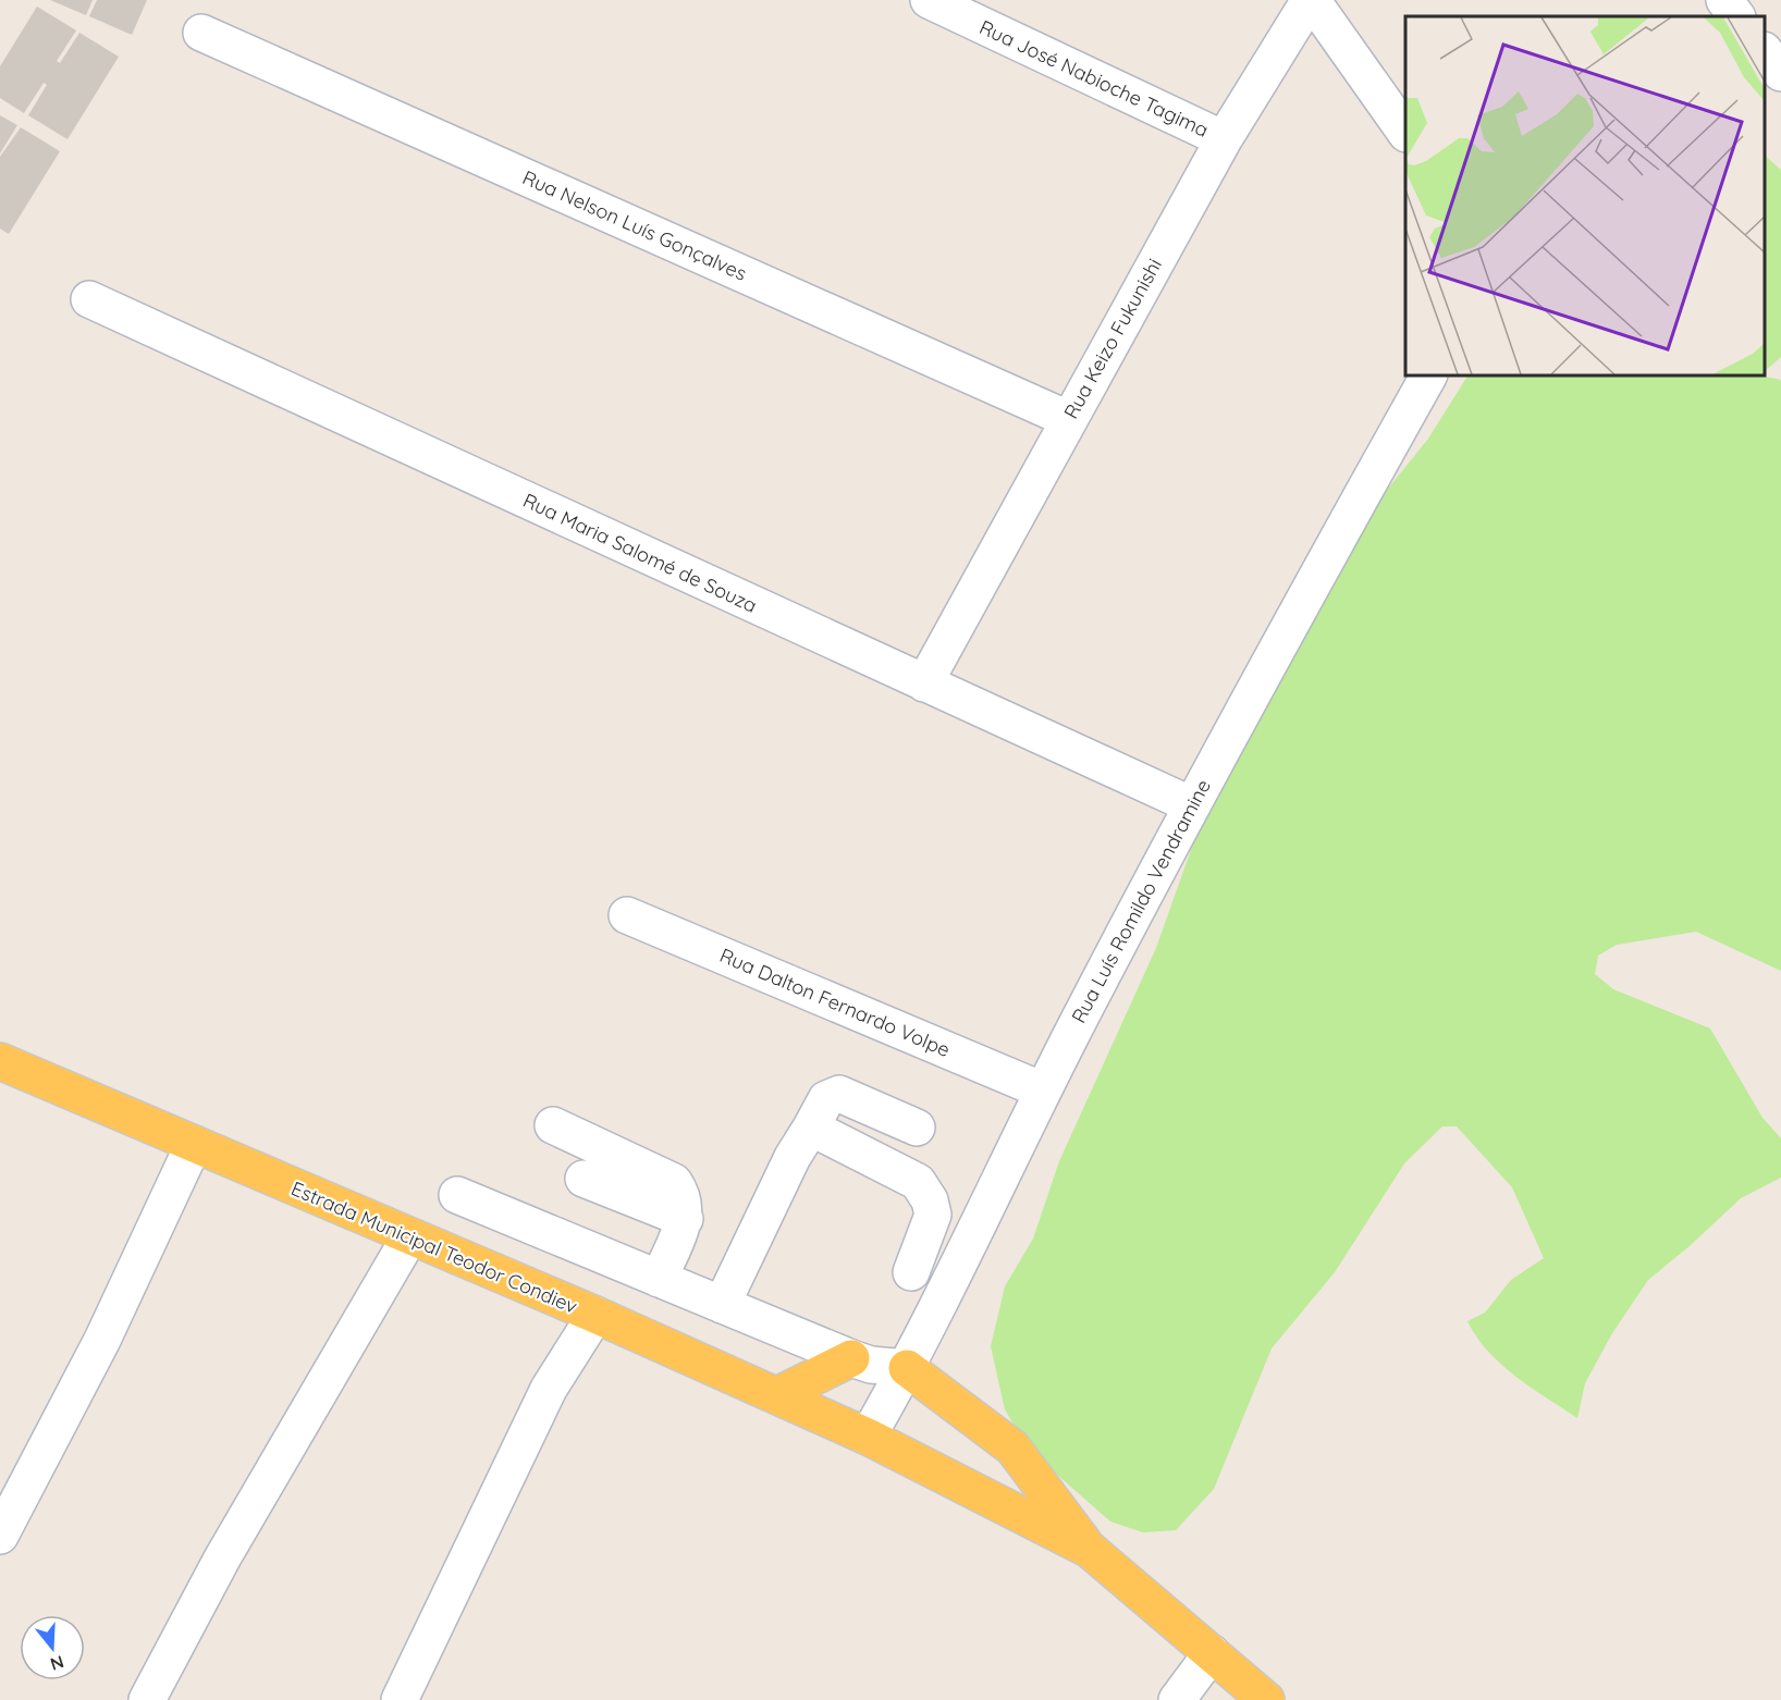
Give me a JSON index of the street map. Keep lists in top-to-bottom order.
{
  "streets": {
    "main road": ["Estrada Municipal Teodor Condiev"],
    "street": [
      "Rua José Nabioche Tagima",
      "Rua Nelson Luís Gonçalves",
      "Rua Keizo Fukunishi",
      "Rua Maria Salomé de Souza",
      "Rua Luís Romildo Vendramine",
      "Rua Dalton Fernardo Volpe"
    ]
  },
  "crossings": [
    ["Rua José Nabioche Tagima", "Rua Keizo Fukunishi"],
    ["Rua Nelson Luís Gonçalves", "Rua Keizo Fukunishi"],
    ["Rua Keizo Fukunishi", "Rua Maria Salomé de Souza"],
    ["Rua Maria Salomé de Souza", "Rua Luís Romildo Vendramine"],
    ["Rua Luís Romildo Vendramine", "Rua Dalton Fernardo Volpe"],
    ["Rua Luís Romildo Vendramine", "Estrada Municipal Teodor Condiev"]
  ],
  "north": "bottom"
}
